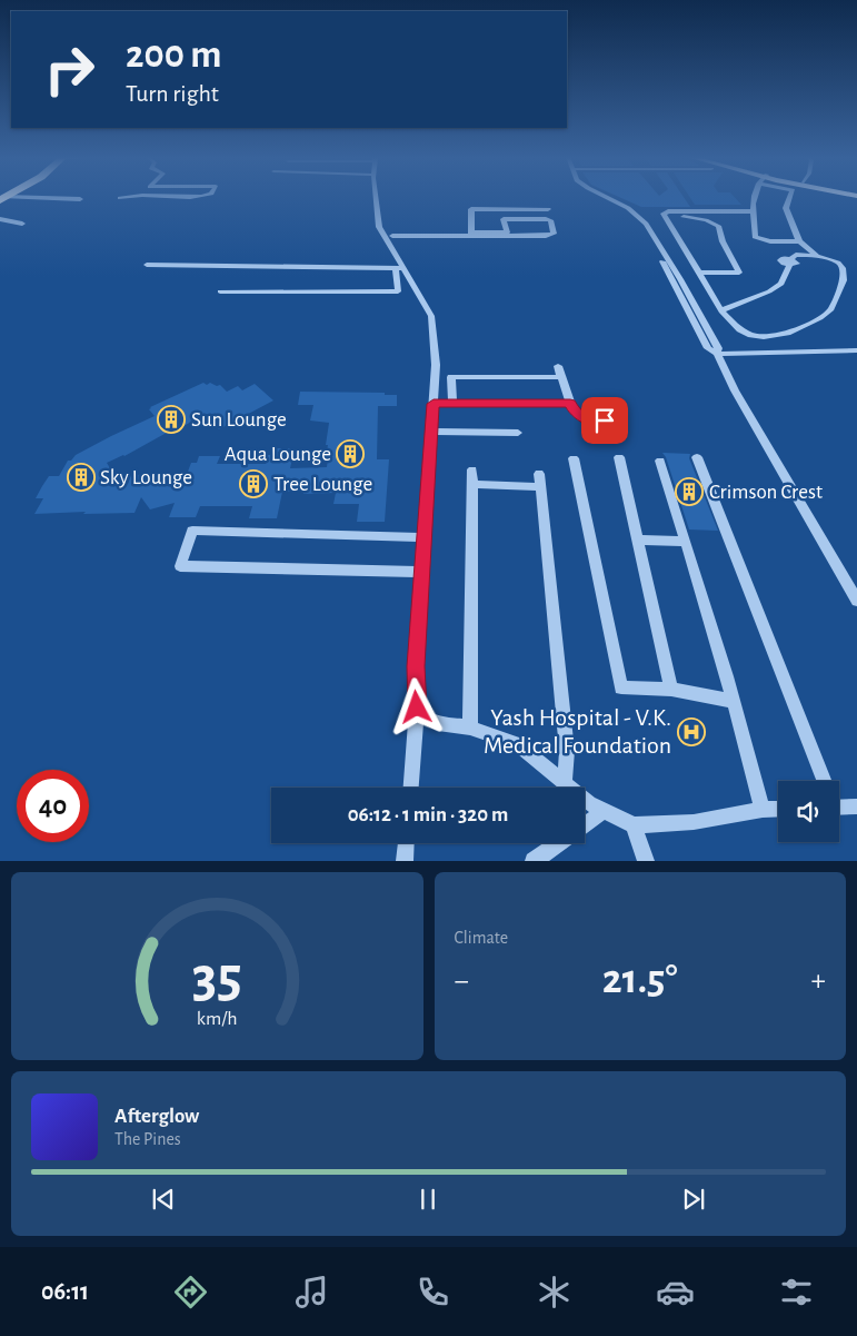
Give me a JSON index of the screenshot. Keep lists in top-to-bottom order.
{
  "places": {
    "building": [
      "Sun Lounge",
      "Aqua Lounge",
      "Sky Lounge",
      "Tree Lounge",
      "Crimson Crest"
    ],
    "hospital": ["Yash Hospital - V.K. Medical Foundation"]
  },
  "page": {
    "turn": ["200 m", "Turn right"],
    "limit": "40",
    "trip": "06:12 · 1 min · 320 m",
    "tile": "Climate",
    "heat": ["−", "21.5°", "+"],
    "song": ["Afterglow", "The Pines"],
    "tabs": "06:11",
    "gauge": ["35", "km/h"]
  }
}
